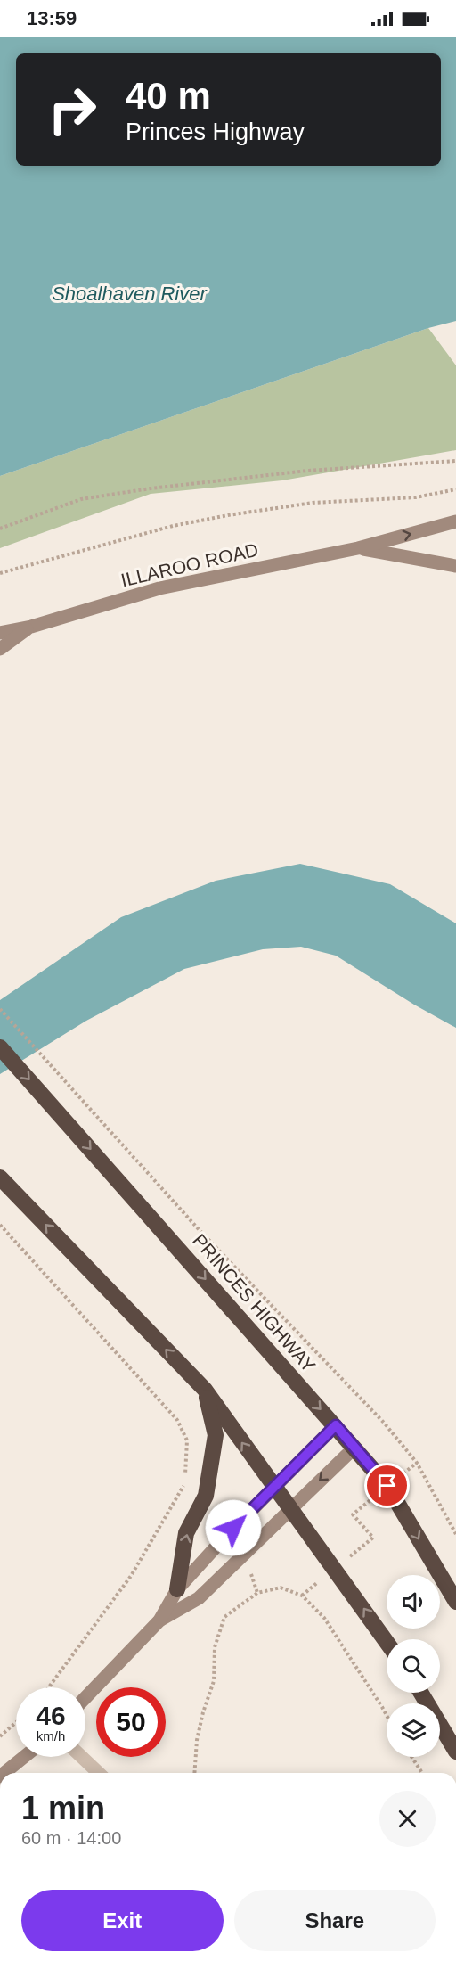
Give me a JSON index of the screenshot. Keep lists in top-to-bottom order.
{
  "streets": {
    "highway": ["PRINCES HIGHWAY"],
    "main road": ["ILLAROO ROAD"]
  },
  "water": ["Shoalhaven River"],
  "page": {
    "status": "13:59",
    "turn": ["40 m", "Princes Highway"],
    "speed": "46 km/h",
    "limit": "50",
    "heading": ["1 min", "60 m · 14:00"],
    "buttons": ["Exit", "Share"]
  }
}
